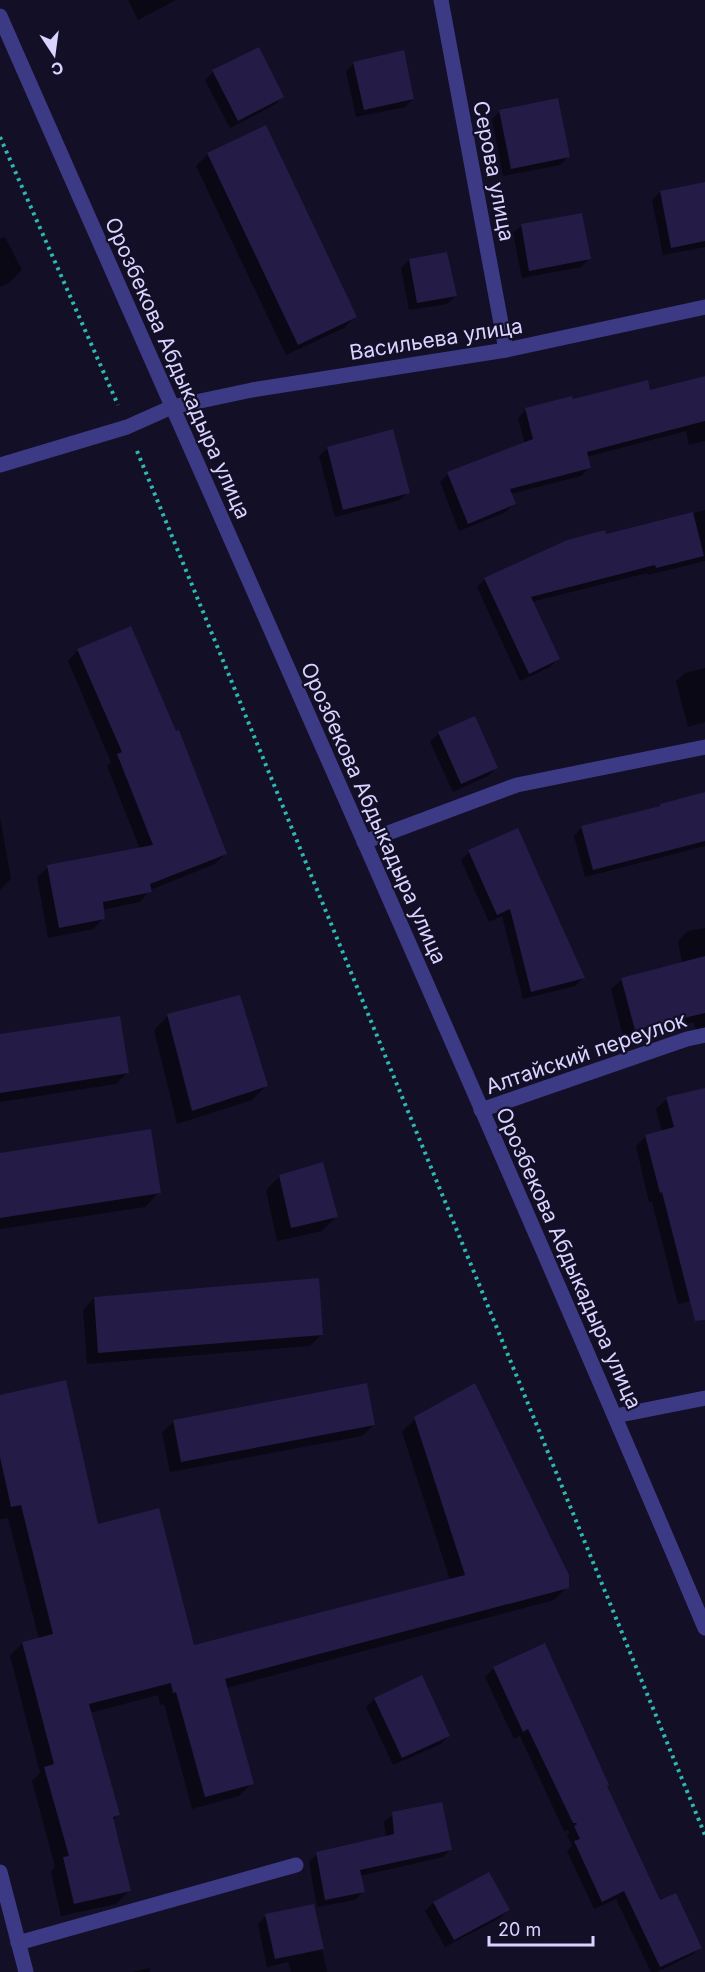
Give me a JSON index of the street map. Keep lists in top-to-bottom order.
{
  "streets": {
    "street": [
      "Серова улица",
      "Васильева улица",
      "Орозбекова Абдыкадыра улица",
      "Алтайский переулок"
    ]
  },
  "crossings": [
    ["Серова улица", "Васильева улица"],
    ["Васильева улица", "Орозбекова Абдыкадыра улица"],
    ["Орозбекова Абдыкадыра улица", "Алтайский переулок"]
  ],
  "scale_bar": "20 m",
  "north": "bottom"
}
